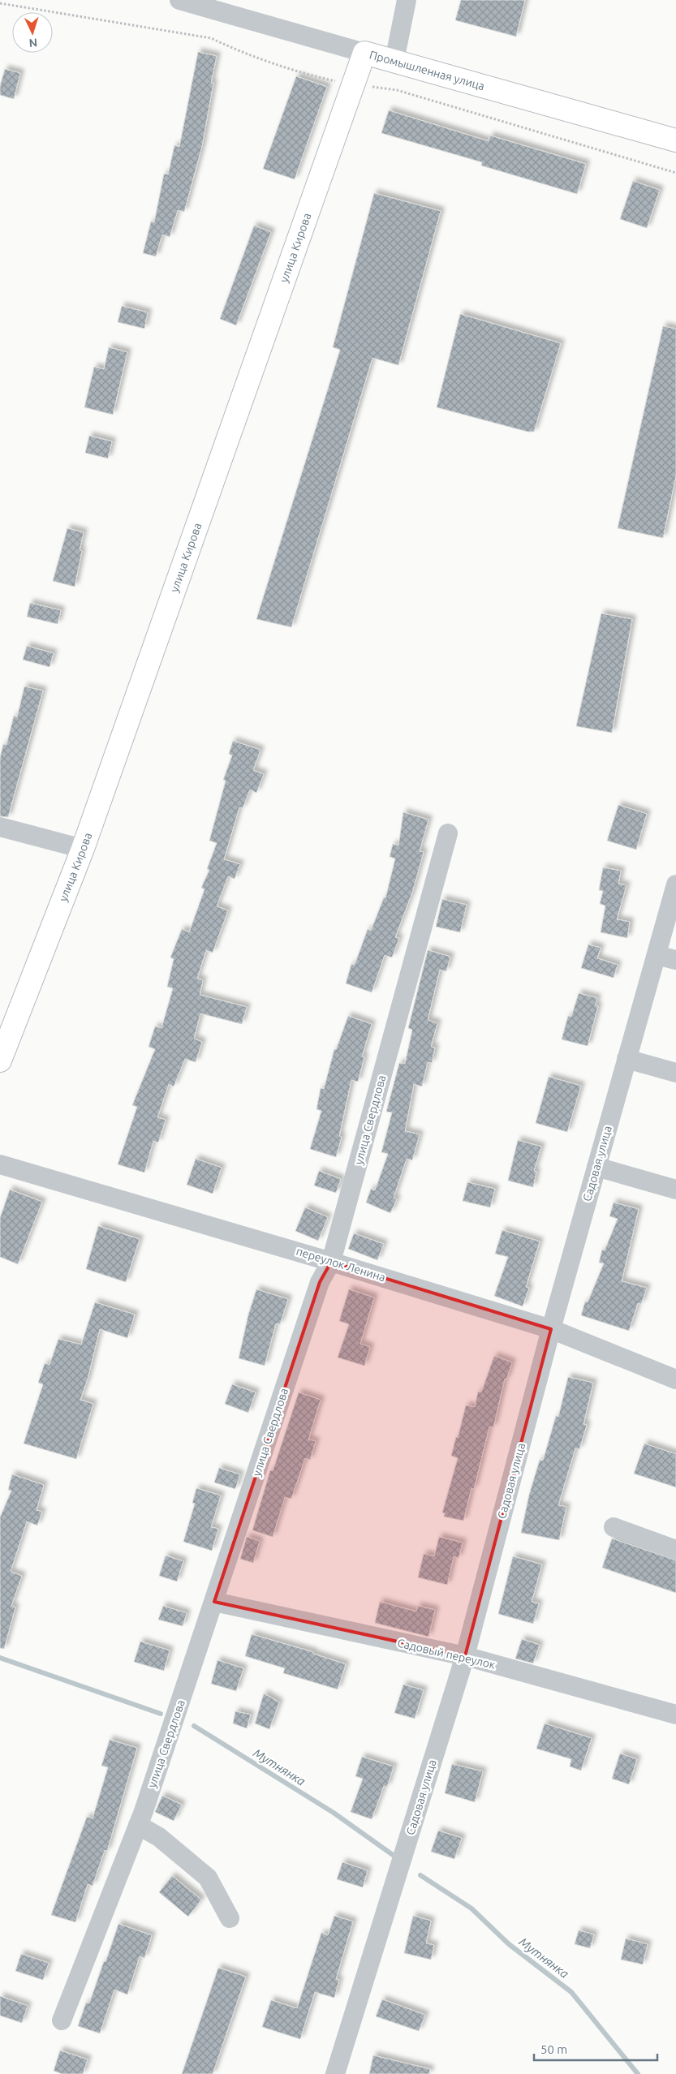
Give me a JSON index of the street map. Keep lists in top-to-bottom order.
{
  "streets": {
    "main road": ["Промышленная улица", "улица Кирова"],
    "street": [
      "улица Свердлова",
      "Садовая улица",
      "переулок Ленина",
      "Садовый переулок"
    ]
  },
  "crossings": [
    ["Промышленная улица", "улица Кирова"],
    ["улица Свердлова", "переулок Ленина"],
    ["улица Свердлова", "Садовый переулок"],
    ["Садовая улица", "переулок Ленина"],
    ["Садовая улица", "Садовый переулок"]
  ],
  "water": ["Мутнянка"],
  "scale_bar": "50 m",
  "north": "bottom"
}
